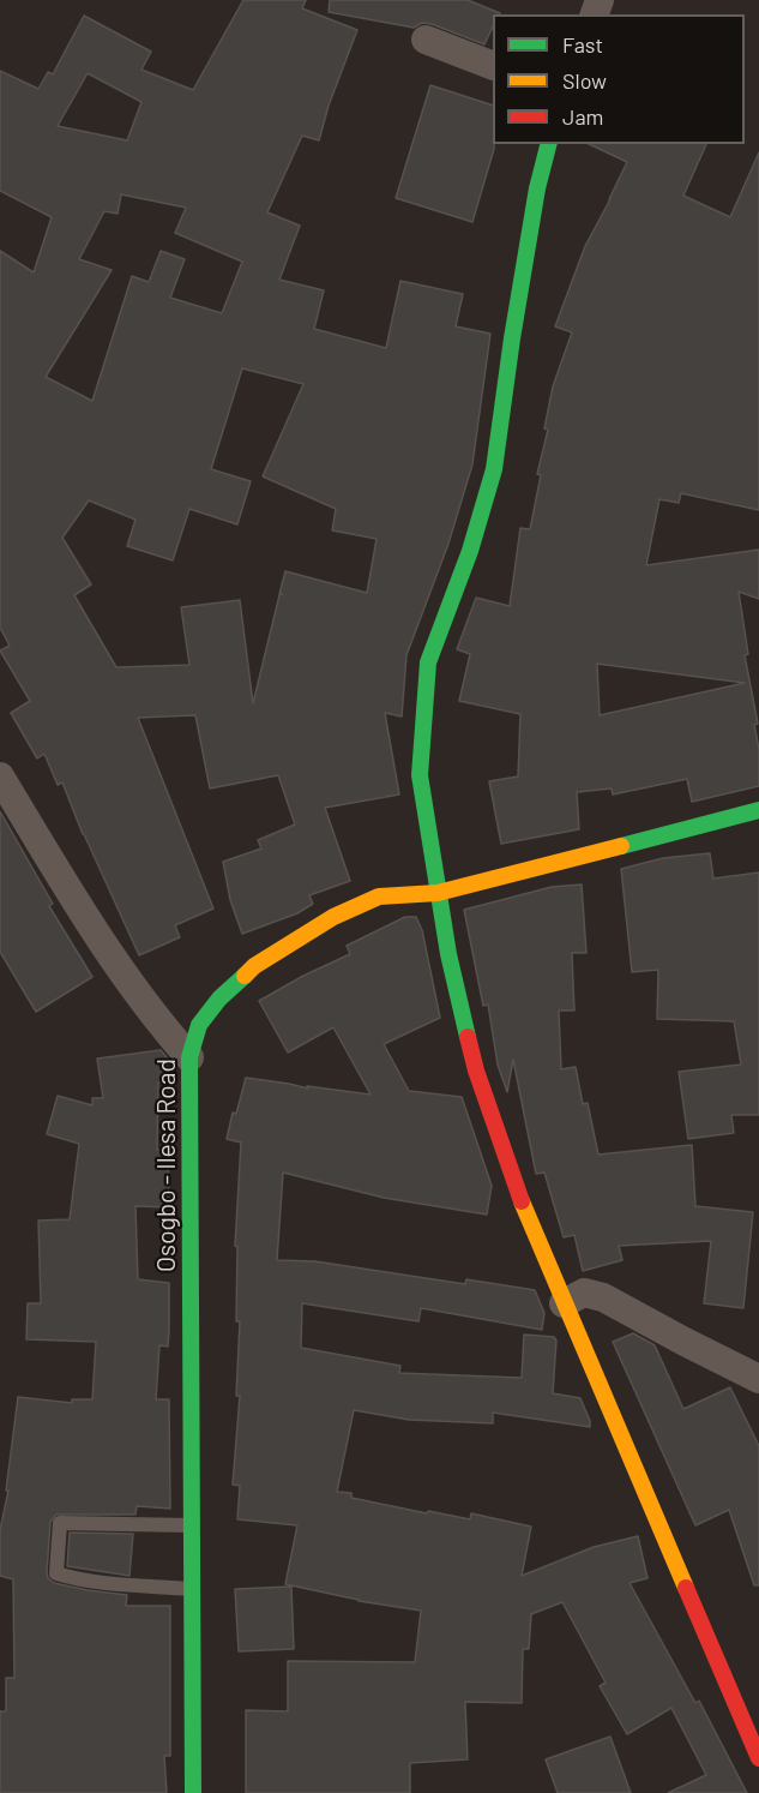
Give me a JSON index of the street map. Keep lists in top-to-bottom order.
{
  "streets": {
    "street": ["Osogbo - Ilesa Road"]
  },
  "legend": ["Fast", "Slow", "Jam"]
}
